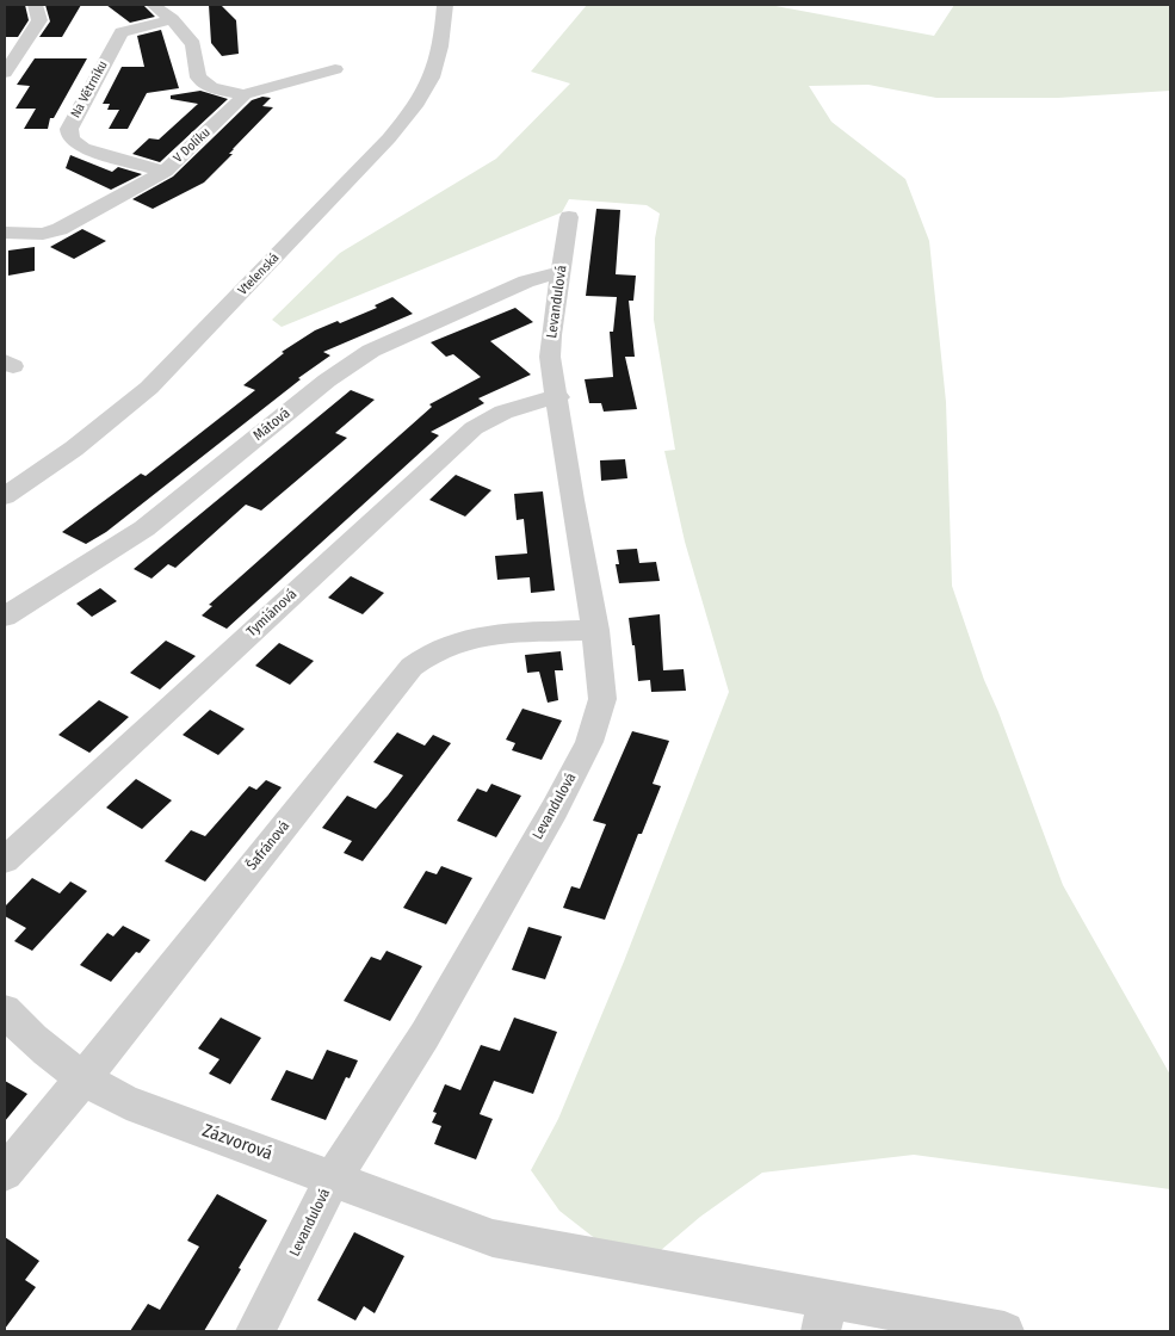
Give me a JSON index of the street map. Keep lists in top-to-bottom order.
{
  "streets": {
    "street": [
      "Na Větrníku",
      "V Dolíku",
      "Vtelenská",
      "Levandulová",
      "Mátová",
      "Tymiánová",
      "Šafránová",
      "Zázvorová"
    ]
  },
  "crossings": [
    ["Na Větrníku", "V Dolíku"],
    ["Levandulová", "Mátová"],
    ["Levandulová", "Tymiánová"],
    ["Levandulová", "Šafránová"],
    ["Levandulová", "Zázvorová"],
    ["Šafránová", "Zázvorová"]
  ]
}
